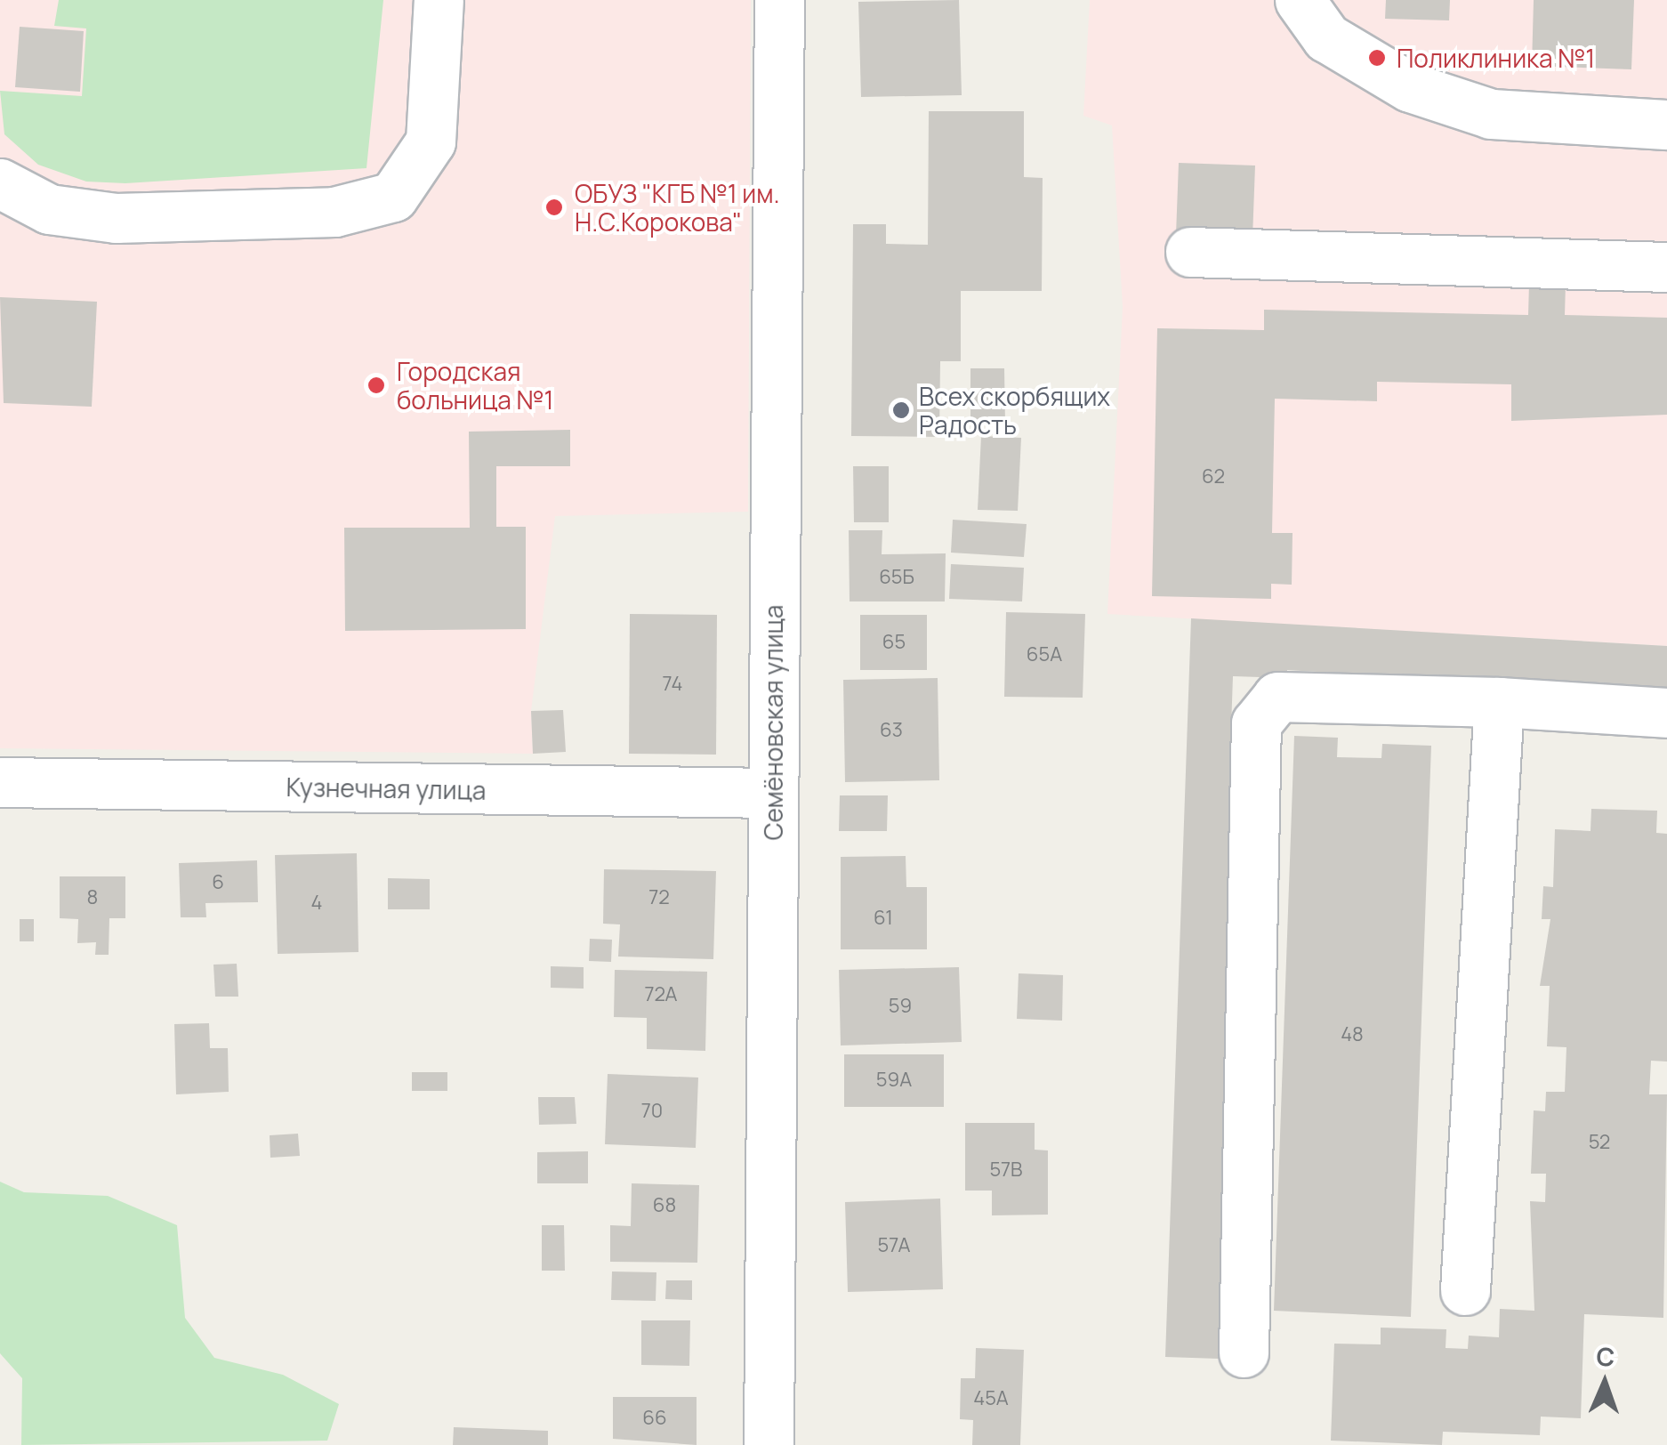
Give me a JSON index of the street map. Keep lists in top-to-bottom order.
{
  "streets": {
    "street": ["Семёновская улица", "Кузнечная улица"]
  },
  "crossings": [
    ["Семёновская улица", "Кузнечная улица"]
  ],
  "places": [
    "Поликлиника №1",
    "ОБУЗ \"КГБ №1 им. Н.С.Корокова\"",
    "Городская больница №1",
    "Всех скорбящих Радость"
  ],
  "house_numbers": [
    "62",
    "65Б",
    "65",
    "65А",
    "74",
    "63",
    "6",
    "8",
    "72",
    "4",
    "61",
    "72А",
    "59",
    "48",
    "59А",
    "70",
    "52",
    "57В",
    "68",
    "57А",
    "45А",
    "66"
  ],
  "north": "top"
}
